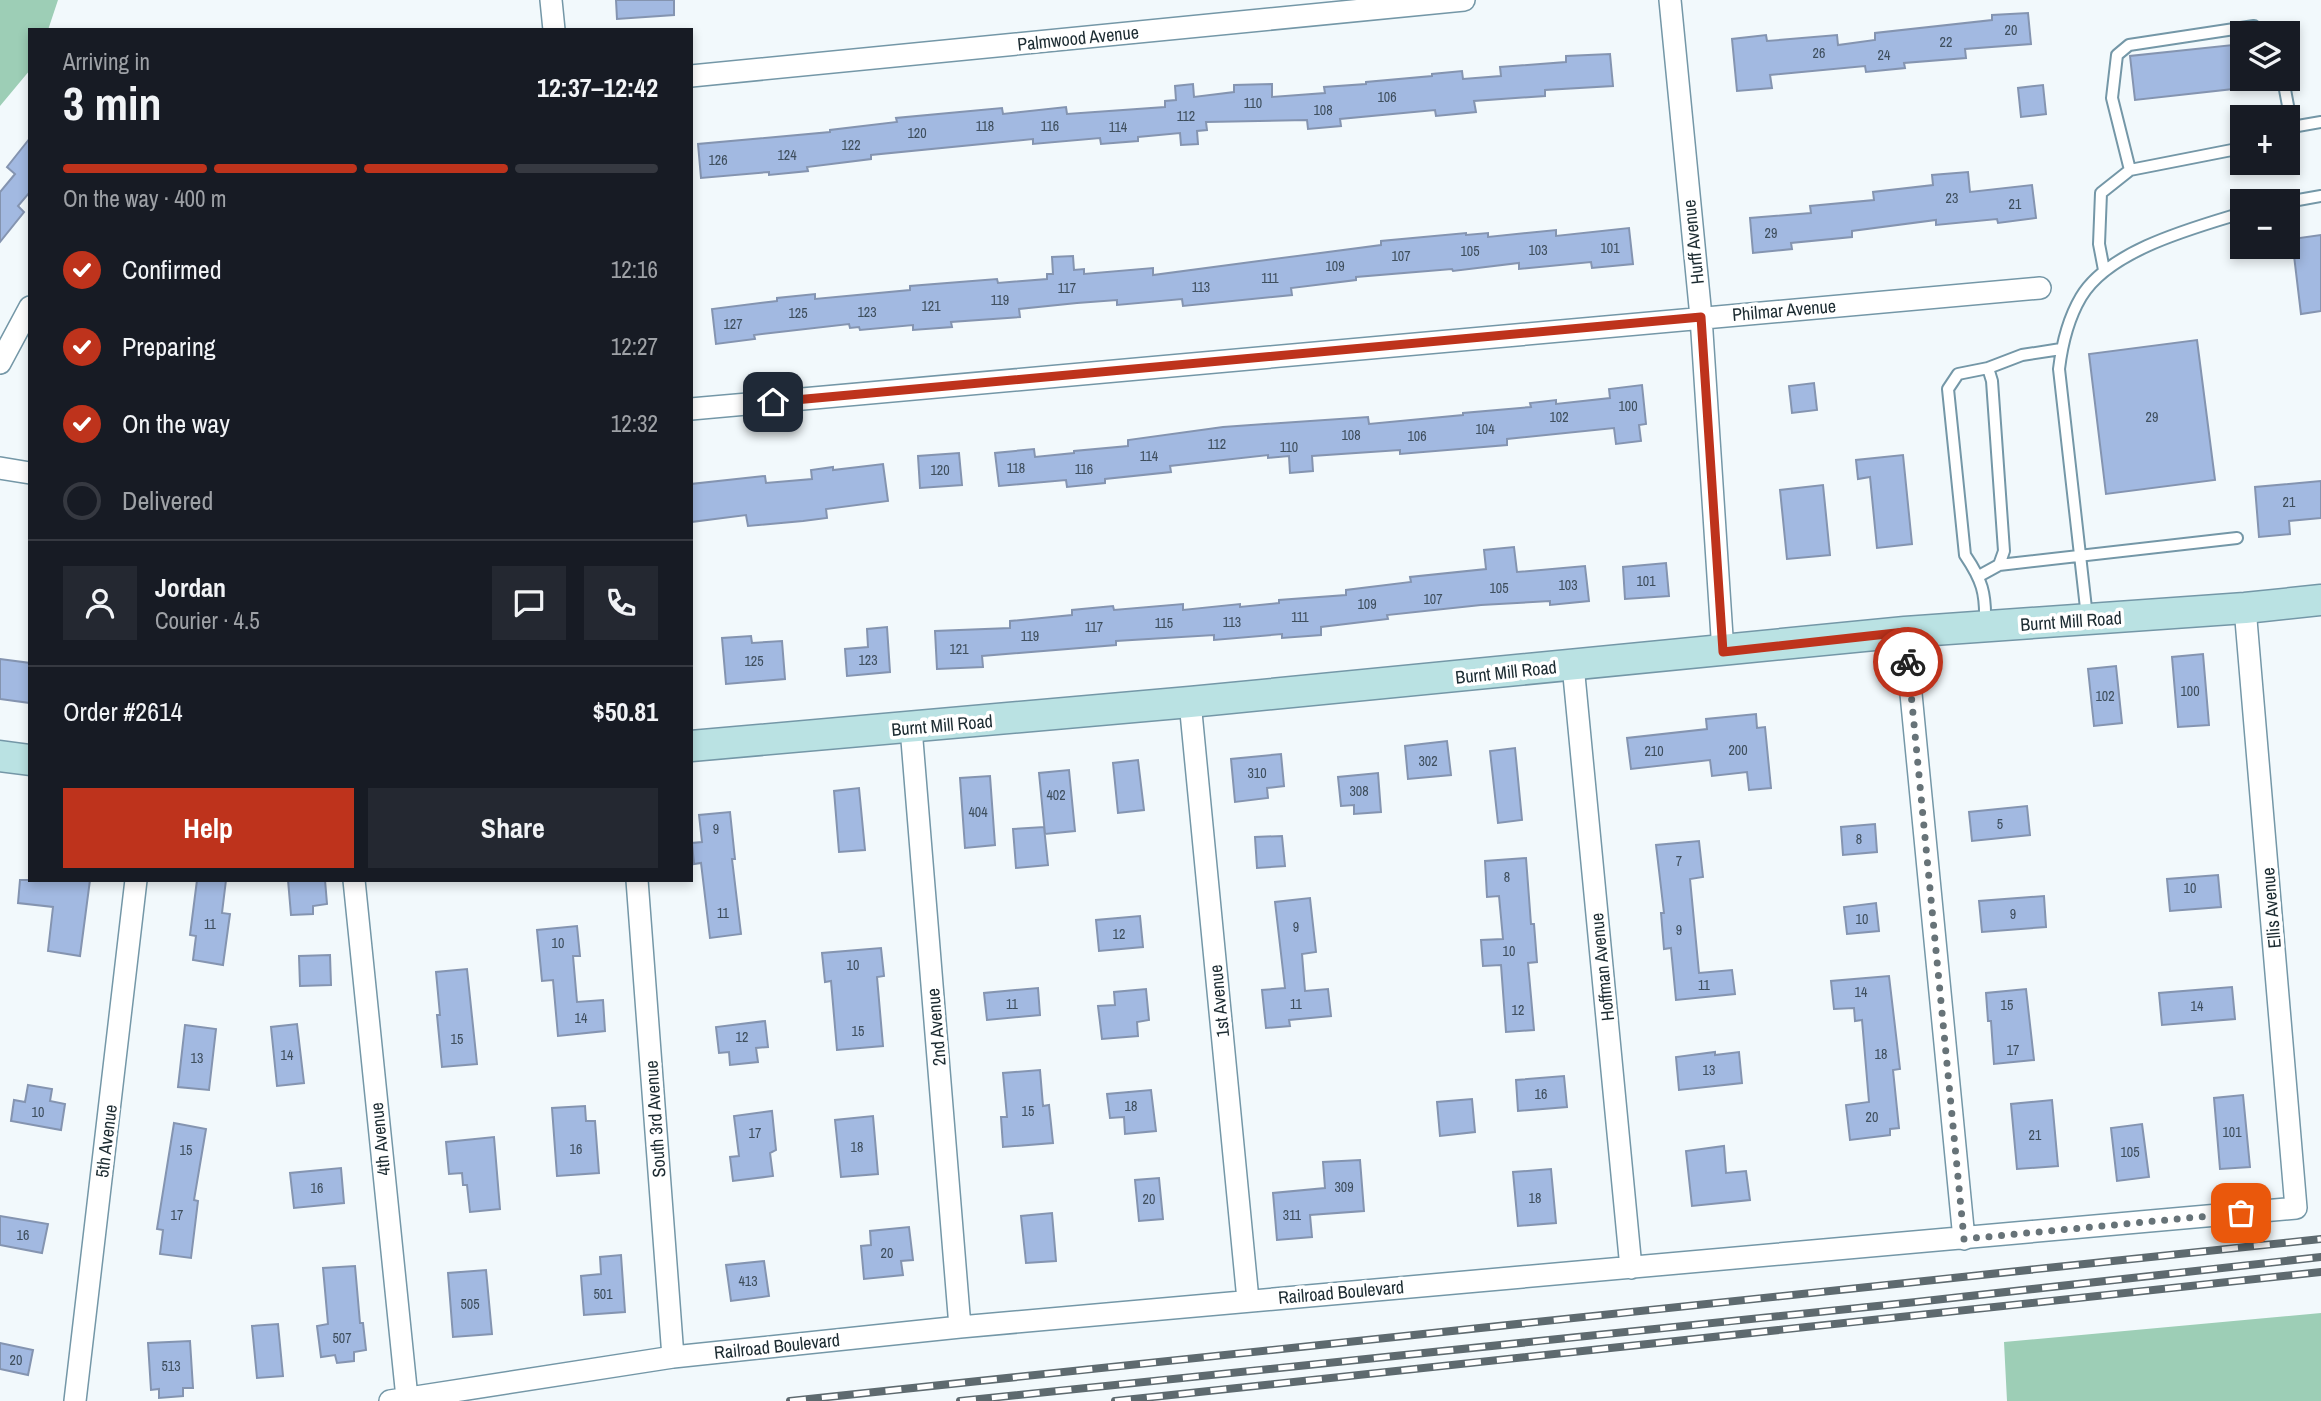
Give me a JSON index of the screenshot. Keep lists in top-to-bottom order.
{
  "streets": {
    "main road": ["Burnt Mill Road"],
    "street": [
      "Palmwood Avenue",
      "Hurff Avenue",
      "Philmar Avenue",
      "Ellis Avenue",
      "Hoffman Avenue",
      "1st Avenue",
      "2nd Avenue",
      "South 3rd Avenue",
      "4th Avenue",
      "5th Avenue",
      "Railroad Boulevard"
    ]
  },
  "crossings": [
    ["Hurff Avenue", "Philmar Avenue"],
    ["Hurff Avenue", "Burnt Mill Road"],
    ["Burnt Mill Road", "Ellis Avenue"],
    ["Burnt Mill Road", "Hoffman Avenue"],
    ["Burnt Mill Road", "1st Avenue"],
    ["Burnt Mill Road", "2nd Avenue"],
    ["Ellis Avenue", "Railroad Boulevard"],
    ["Hoffman Avenue", "Railroad Boulevard"],
    ["1st Avenue", "Railroad Boulevard"],
    ["2nd Avenue", "Railroad Boulevard"],
    ["South 3rd Avenue", "Railroad Boulevard"],
    ["4th Avenue", "Railroad Boulevard"]
  ],
  "house_numbers": [
    "20",
    "22",
    "26",
    "24",
    "106",
    "110",
    "108",
    "112",
    "118",
    "116",
    "114",
    "120",
    "122",
    "124",
    "126",
    "23",
    "21",
    "29",
    "101",
    "103",
    "105",
    "107",
    "109",
    "111",
    "113",
    "117",
    "119",
    "121",
    "123",
    "125",
    "127",
    "100",
    "102",
    "29",
    "104",
    "108",
    "106",
    "112",
    "110",
    "114",
    "118",
    "116",
    "120",
    "21",
    "101",
    "103",
    "105",
    "107",
    "109",
    "111",
    "113",
    "115",
    "117",
    "119",
    "121",
    "123",
    "125",
    "100",
    "102",
    "200",
    "210",
    "302",
    "310",
    "308",
    "402",
    "404",
    "5",
    "9",
    "8",
    "7",
    "8",
    "10",
    "11",
    "9",
    "10",
    "11",
    "9",
    "9",
    "12",
    "10",
    "10",
    "10",
    "11",
    "14",
    "11",
    "11",
    "15",
    "14",
    "12",
    "14",
    "15",
    "12",
    "15",
    "17",
    "18",
    "14",
    "13",
    "13",
    "16",
    "18",
    "15",
    "10",
    "20",
    "101",
    "17",
    "21",
    "18",
    "16",
    "15",
    "105",
    "309",
    "16",
    "18",
    "20",
    "17",
    "311",
    "16",
    "20",
    "413",
    "501",
    "505",
    "507",
    "20",
    "513"
  ],
  "page": {
    "map_buttons": ["+", "−"],
    "heading": ["3 min", "Arriving in", "12:37–12:42"],
    "panel": [
      "Jordan",
      "Courier · 4.5",
      "Order #2614",
      "$50.81"
    ],
    "bar": "On the way · 400 m",
    "list": [
      ["Confirmed", "12:16"],
      ["Preparing", "12:27"],
      ["On the way", "12:32"],
      "Delivered"
    ],
    "buttons": ["Help", "Share"]
  }
}
